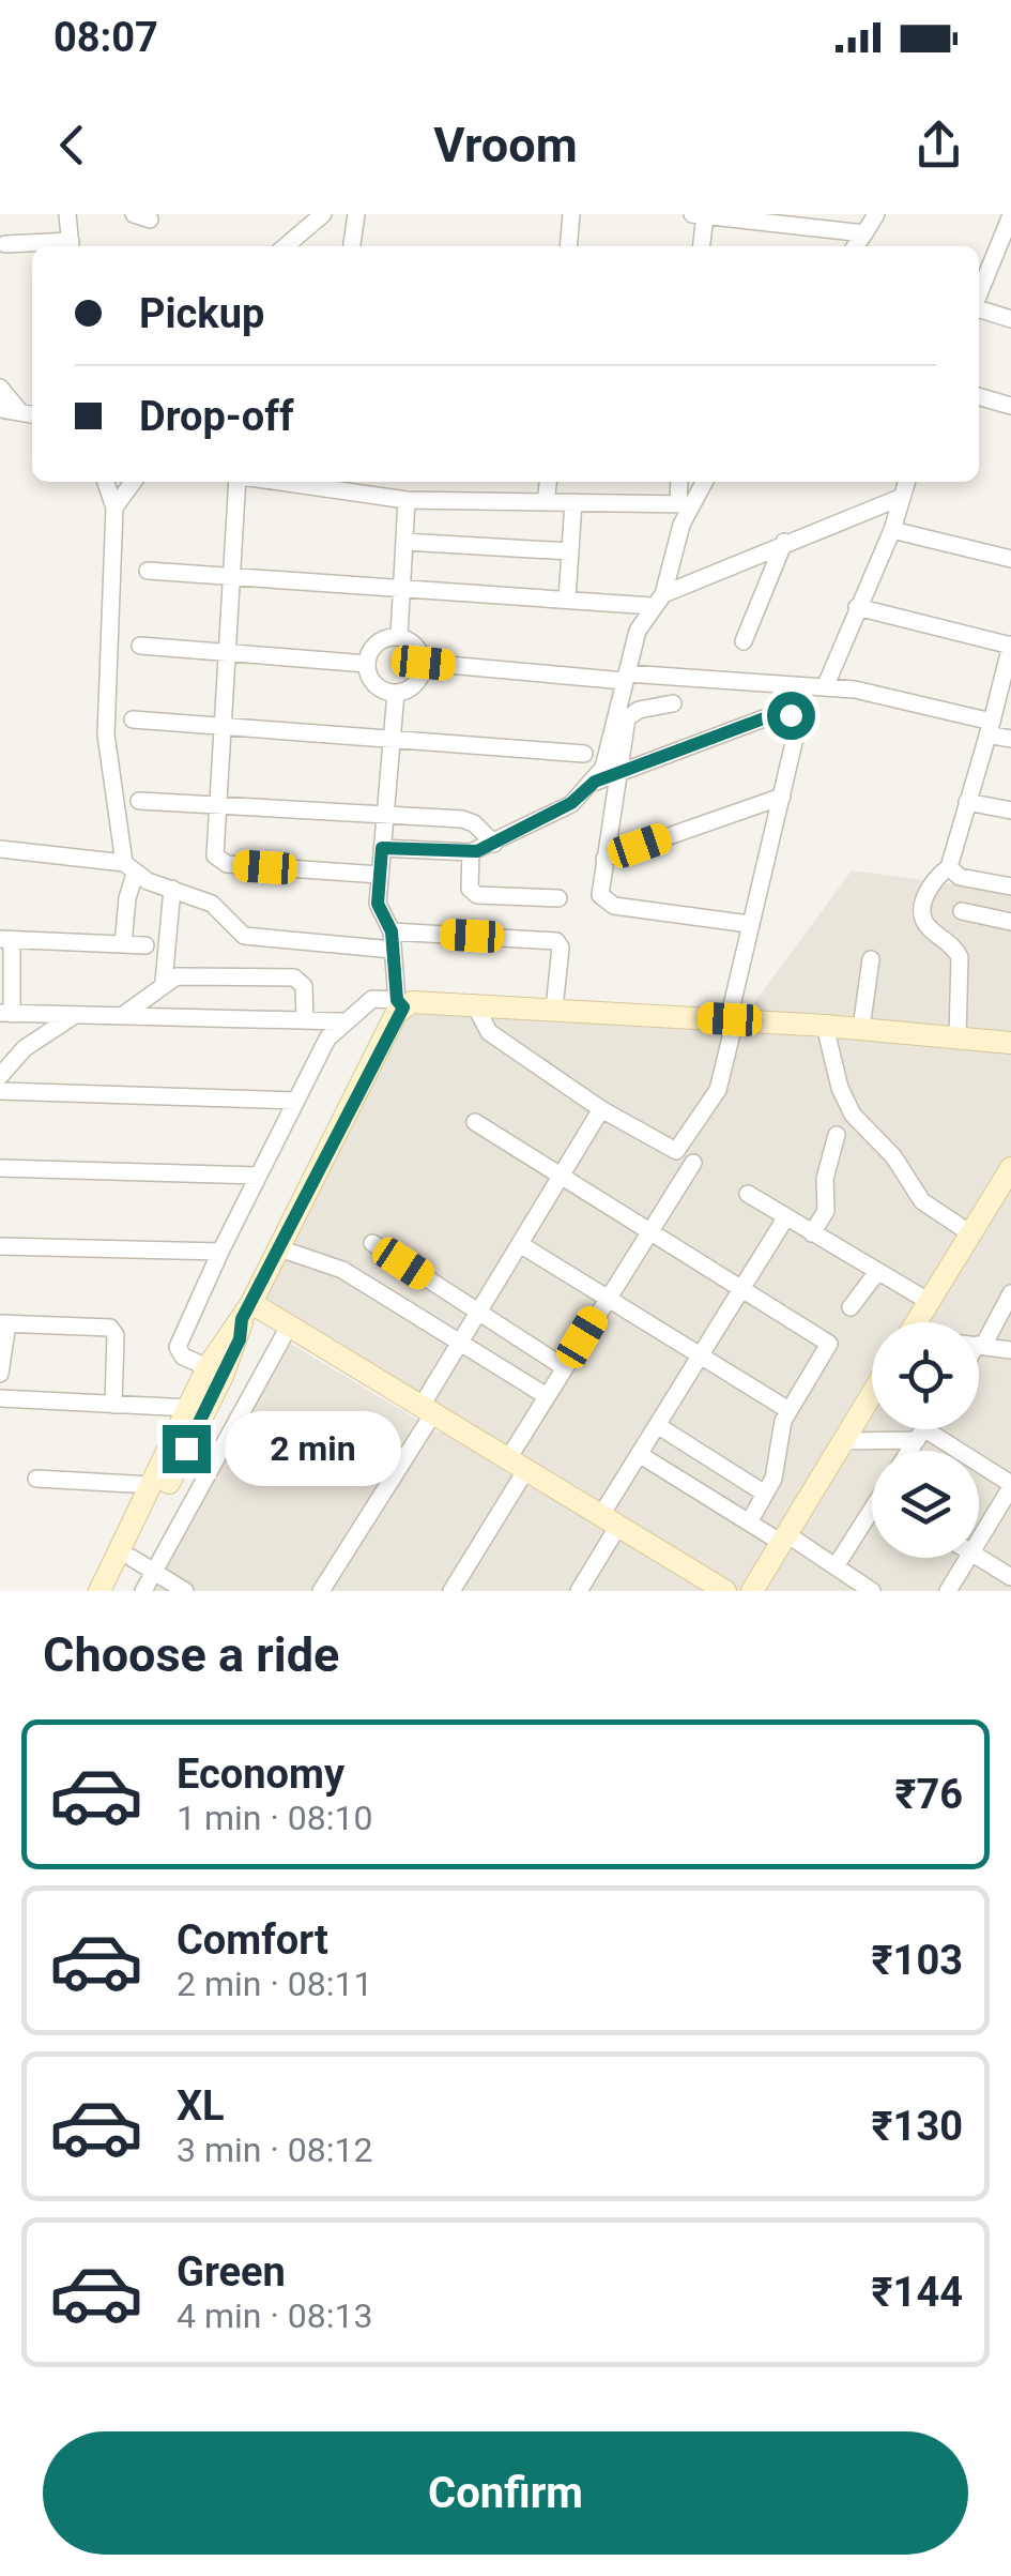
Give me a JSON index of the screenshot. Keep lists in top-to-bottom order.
{
  "page": {
    "status": "08:07",
    "header": "Vroom",
    "banner": ["Pickup", "Drop-off"],
    "bubble": "2 min",
    "heading": "Choose a ride",
    "list": [
      {
        "name": "Economy",
        "note": "1 min · 08:10",
        "value": "₹76"
      },
      {
        "name": "Comfort",
        "note": "2 min · 08:11",
        "value": "₹103"
      },
      {
        "name": "XL",
        "note": "3 min · 08:12",
        "value": "₹130"
      },
      {
        "name": "Green",
        "note": "4 min · 08:13",
        "value": "₹144"
      }
    ],
    "buttons": "Confirm"
  }
}
